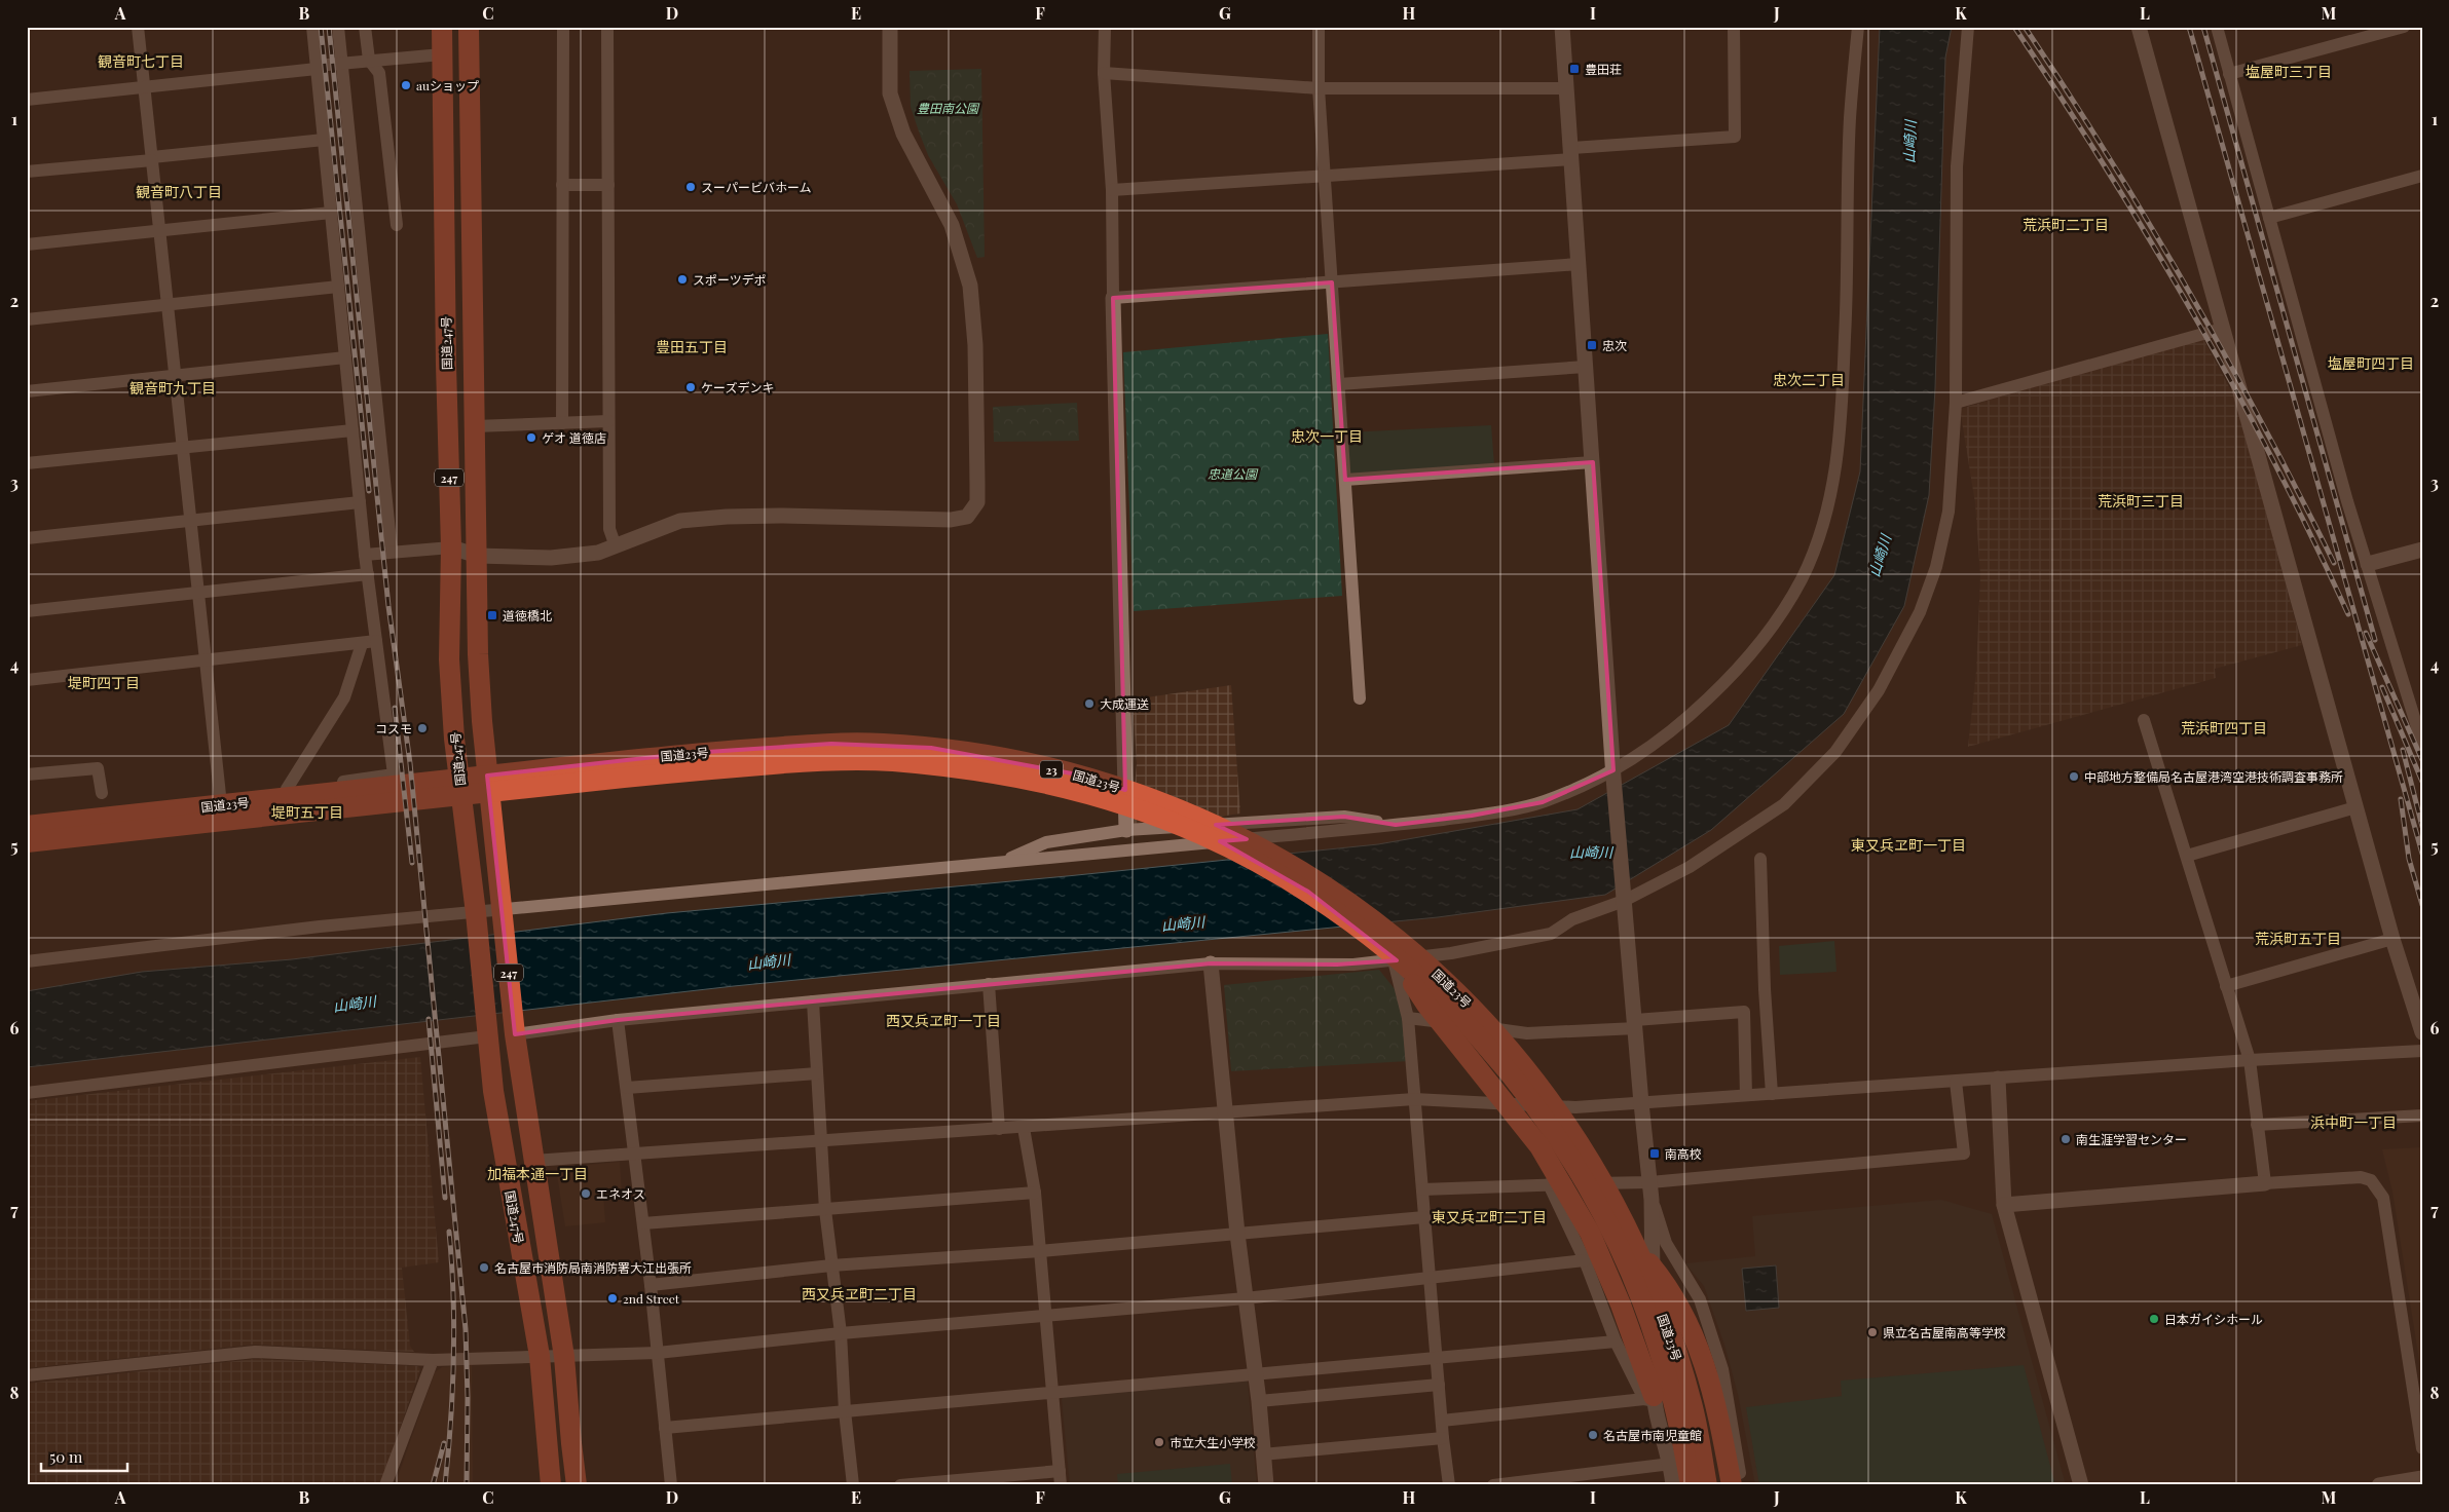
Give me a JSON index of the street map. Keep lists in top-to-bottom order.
{
  "streets": {
    "highway": [
      "国道247号",
      "247",
      "国道23号",
      "23"
    ]
  },
  "districts": [
    "観音町七丁目",
    "塩屋町三丁目",
    "観音町八丁目",
    "荒浜町二丁目",
    "豊田五丁目",
    "塩屋町四丁目",
    "忠次二丁目",
    "観音町九丁目",
    "忠次一丁目",
    "荒浜町三丁目",
    "堤町四丁目",
    "荒浜町四丁目",
    "堤町五丁目",
    "東又兵ヱ町一丁目",
    "荒浜町五丁目",
    "西又兵ヱ町一丁目",
    "浜中町一丁目",
    "加福本通一丁目",
    "東又兵ヱ町二丁目",
    "西又兵ヱ町二丁目"
  ],
  "water": ["山崎川"],
  "parks": ["豊田南公園", "忠道公園"],
  "places": {
    "transit": [
      "豊田荘",
      "忠次",
      "道徳橋北",
      "南高校"
    ],
    "other": [
      "auショップ",
      "スーパービバホーム",
      "スポーツデポ",
      "ケーズデンキ",
      "ゲオ 道徳店",
      "大成運送",
      "コスモ",
      "中部地方整備局名古屋港湾空港技術調査事務所",
      "南生涯学習センター",
      "エネオス",
      "名古屋市消防局南消防署大江出張所",
      "2nd Street",
      "日本ガイシホール",
      "県立名古屋南高等学校",
      "名古屋市南児童館",
      "市立大生小学校"
    ]
  },
  "scale_bar": "50 m",
  "grid": {
    "columns": [
      "A",
      "B",
      "C",
      "D",
      "E",
      "F",
      "G",
      "H",
      "I",
      "J",
      "K",
      "L",
      "M"
    ],
    "rows": [
      "1",
      "2",
      "3",
      "4",
      "5",
      "6",
      "7",
      "8"
    ]
  }
}
